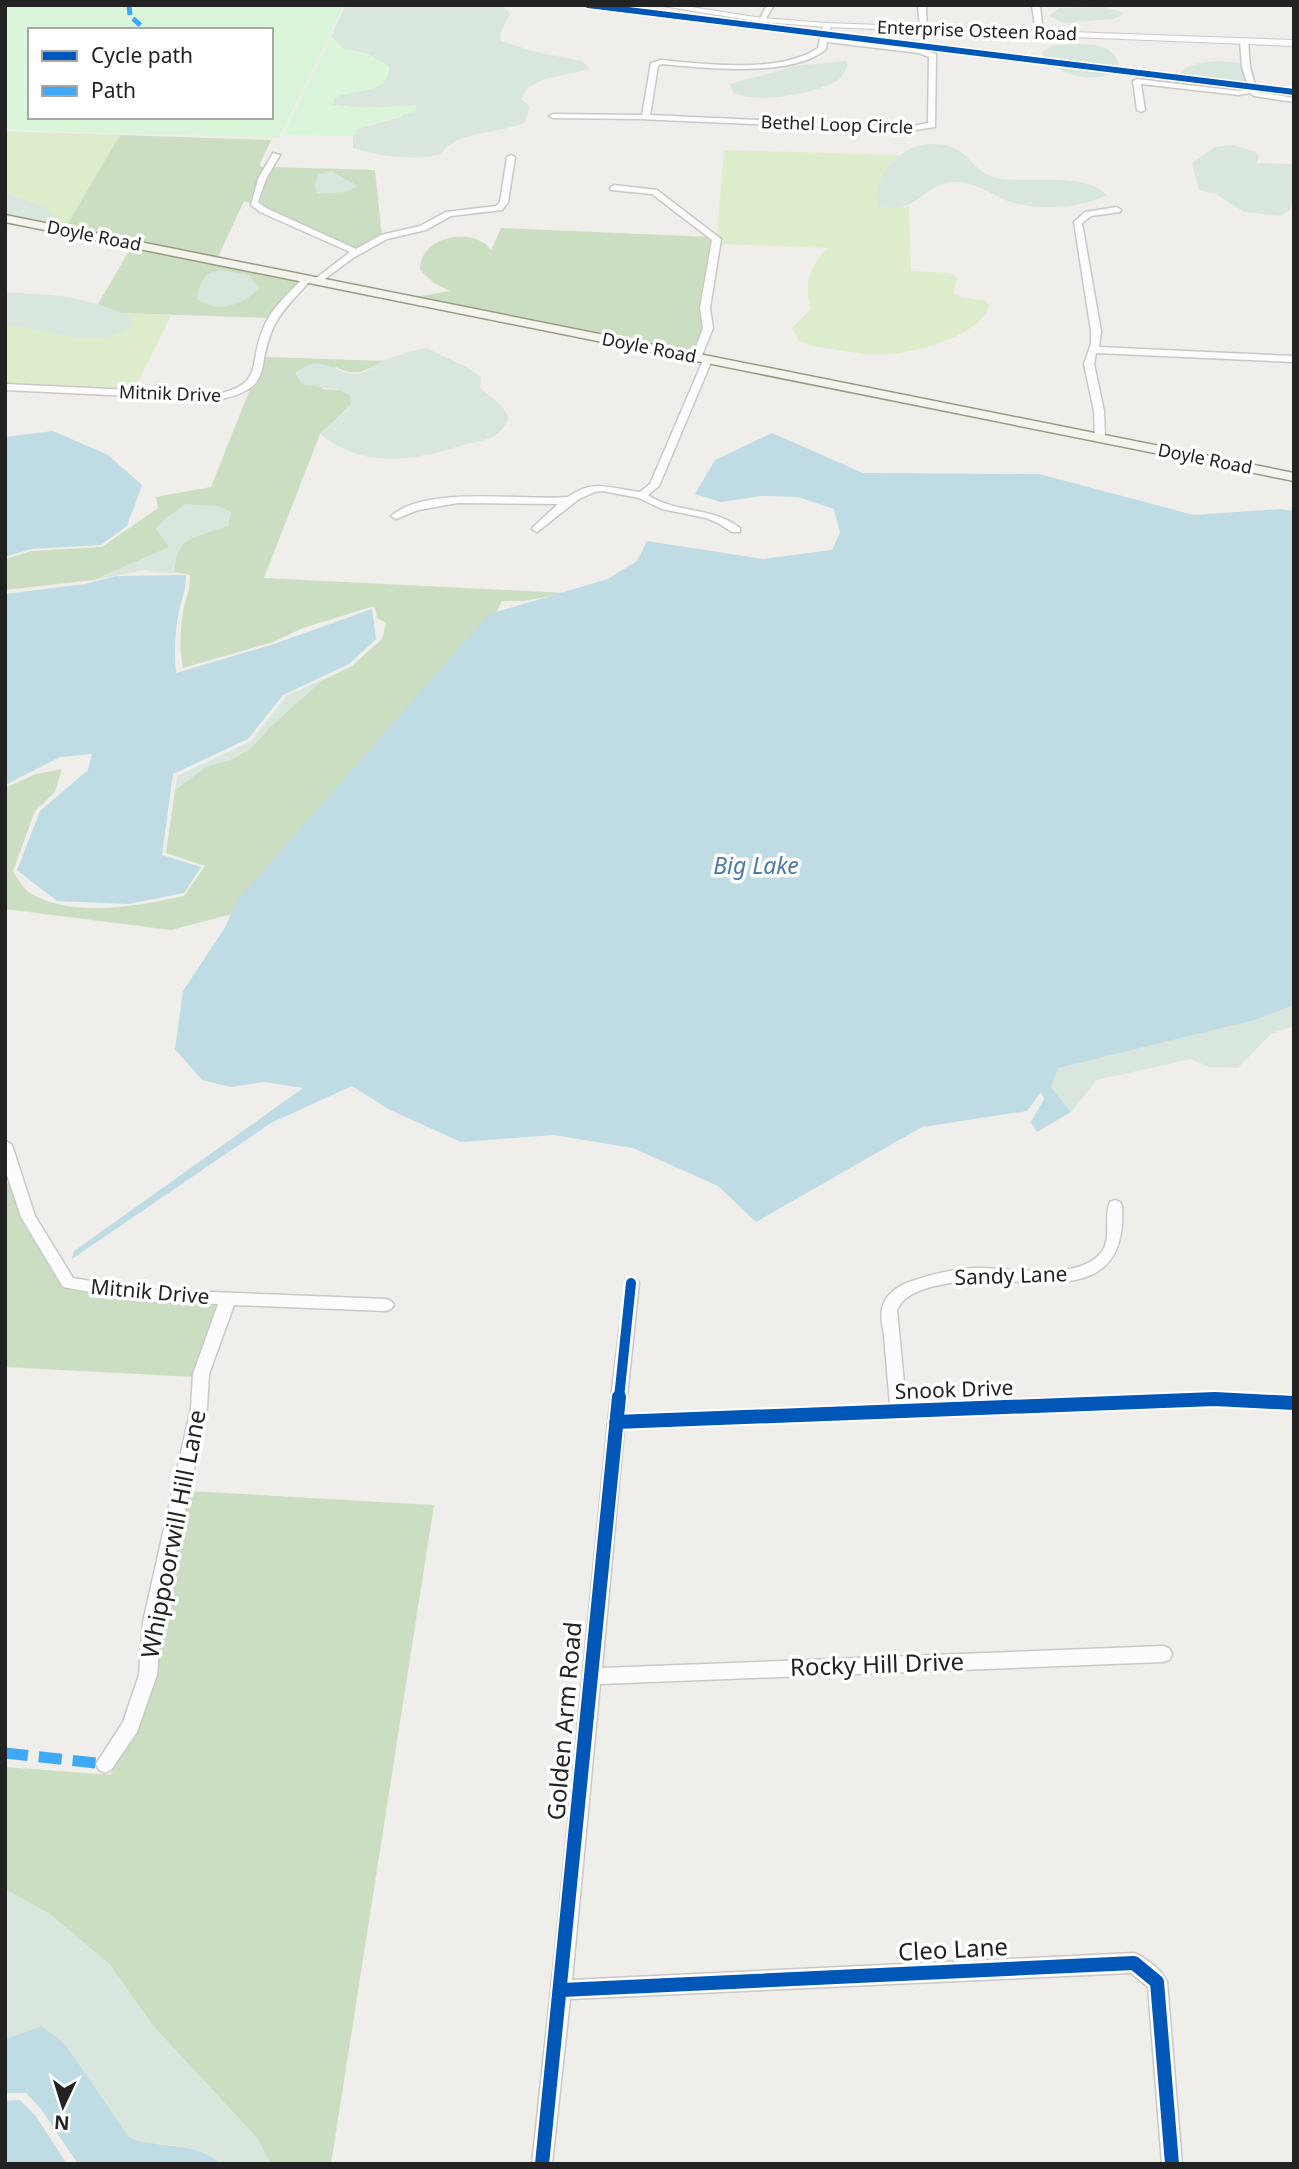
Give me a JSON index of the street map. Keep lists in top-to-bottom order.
{
  "streets": {
    "main road": ["Doyle Road"],
    "street": [
      "Enterprise Osteen Road",
      "Bethel Loop Circle",
      "Mitnik Drive",
      "Sandy Lane",
      "Snook Drive",
      "Whippoorwill Hill Lane",
      "Rocky Hill Drive",
      "Golden Arm Road",
      "Cleo Lane"
    ]
  },
  "crossings": [
    ["Doyle Road", "Mitnik Drive"],
    ["Mitnik Drive", "Whippoorwill Hill Lane"],
    ["Sandy Lane", "Snook Drive"],
    ["Snook Drive", "Golden Arm Road"],
    ["Rocky Hill Drive", "Golden Arm Road"],
    ["Golden Arm Road", "Cleo Lane"]
  ],
  "water": ["Big Lake"],
  "legend": ["Cycle path", "Path"],
  "north": "bottom"
}
